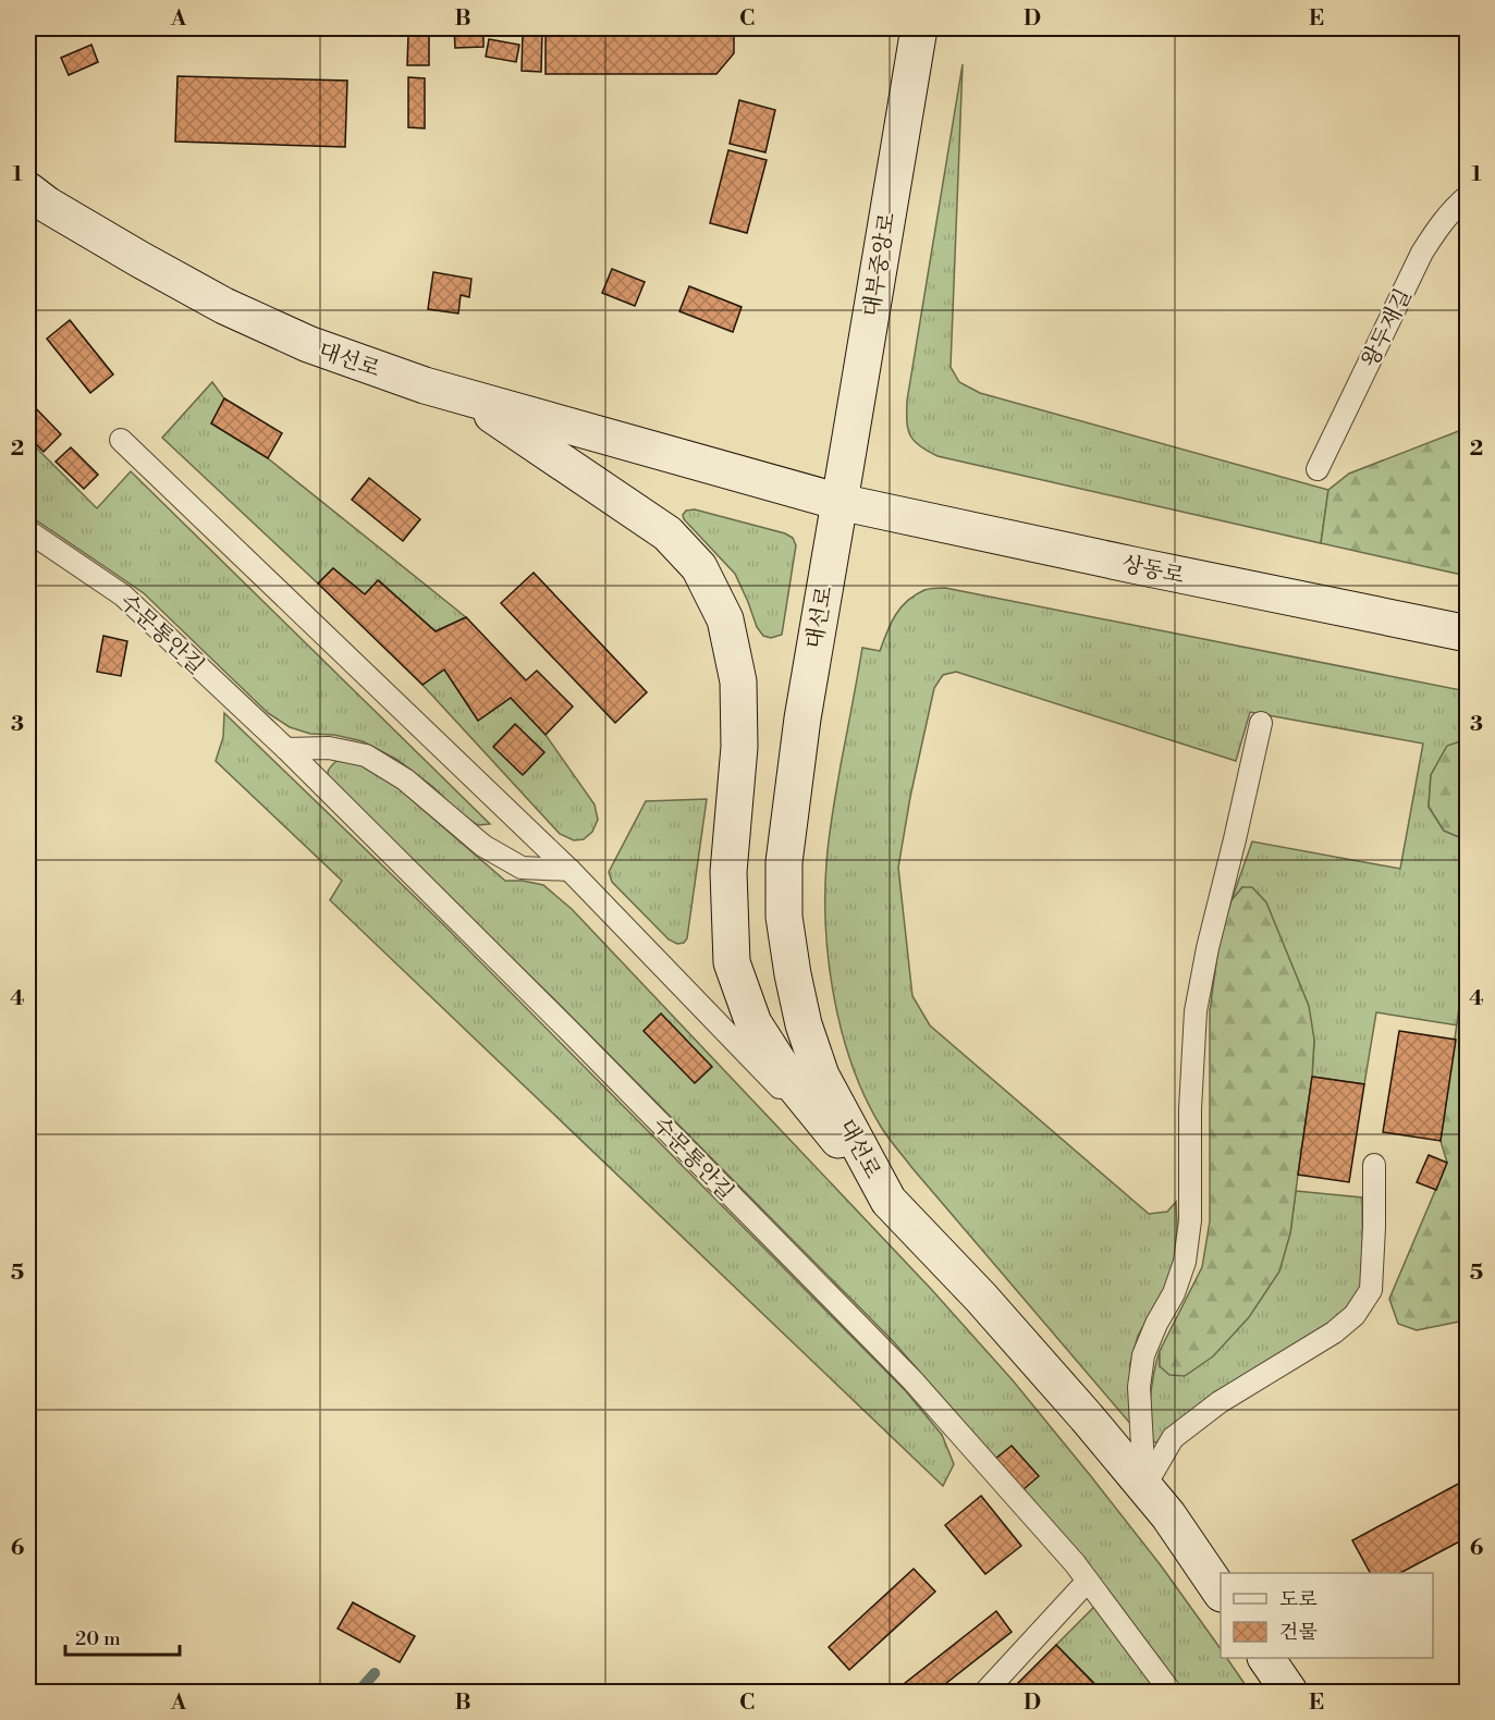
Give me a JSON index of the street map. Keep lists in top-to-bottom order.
{
  "streets": {
    "street": ["대부중앙로", "대선로", "상동로"],
    "lane": ["왕두재길", "수문통안길"]
  },
  "crossings": [
    ["대부중앙로", "대선로"],
    ["대부중앙로", "상동로"],
    ["대선로", "상동로"]
  ],
  "legend": ["도로", "건물"],
  "scale_bar": "20 m",
  "grid": {
    "columns": [
      "A",
      "B",
      "C",
      "D",
      "E"
    ],
    "rows": [
      "1",
      "2",
      "3",
      "4",
      "5",
      "6"
    ]
  }
}
